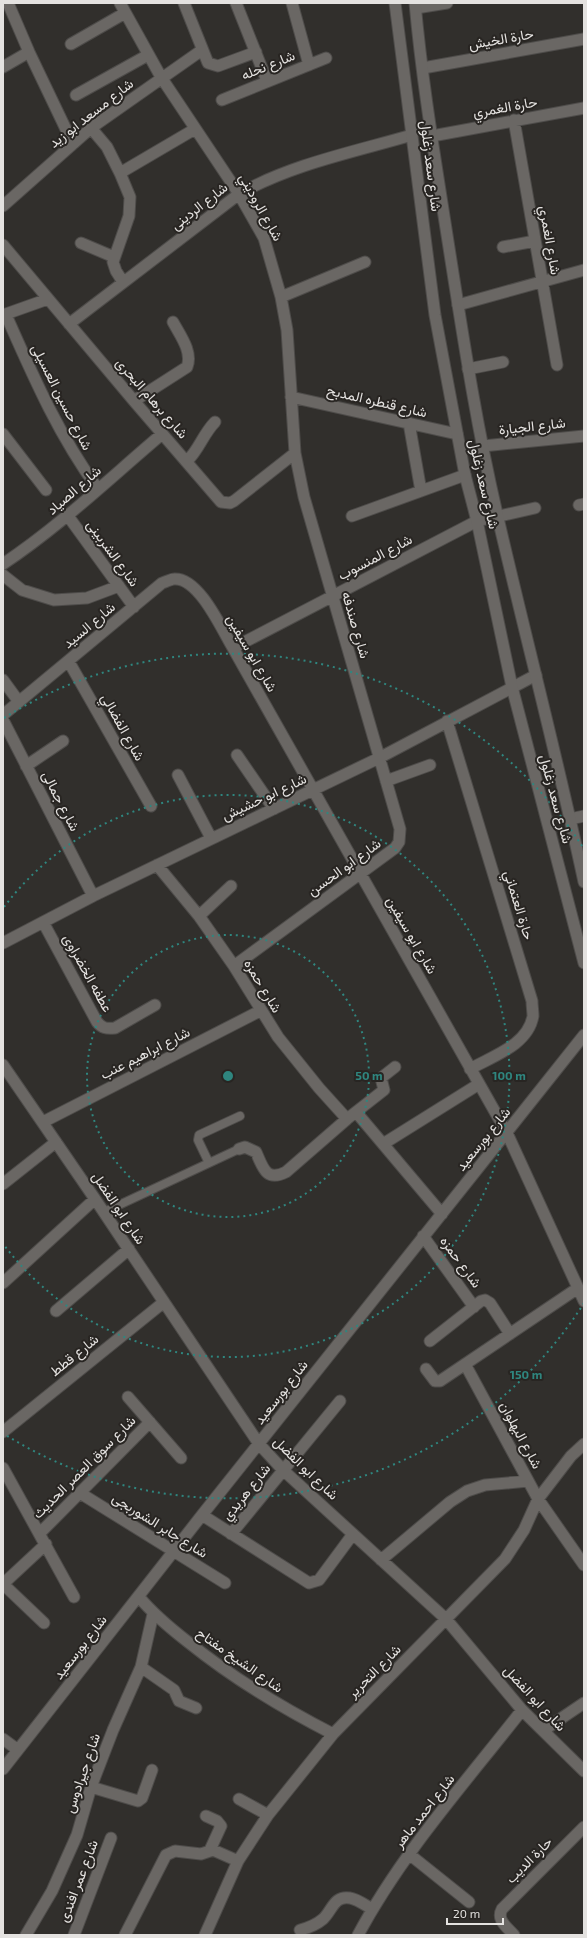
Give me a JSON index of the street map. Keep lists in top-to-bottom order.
{
  "streets": {
    "street": [
      "حارة الخيش",
      "شارع نحله",
      "حارة الغمري",
      "شارع مسعد ابو زيد",
      "شارع سعد زغلول",
      "شارع الردينى",
      "شارع الروديني",
      "شارع الغمري",
      "شارع حسين العسيلى",
      "شارع برهام البحرى",
      "شارع قنطره المدبح",
      "شارع الجيارة",
      "شارع الصياد",
      "شارع الشربينى",
      "شارع المنسوب",
      "شارع السيد",
      "شارع صندفه",
      "شارع ابو سيفين",
      "شارع الفضالي",
      "شارع ابو حشيش",
      "شارع جمالى",
      "شارع ابو الحسن",
      "حارة العتماني",
      "عطفه الخضراوى",
      "شارع حمزه",
      "شارع ابراهيم عنب",
      "شارع بورسعيد",
      "شارع ابو الفضل",
      "شارع قطط",
      "شارع البهلوان",
      "شارع سوق العصر الحديث",
      "شارع هريدي",
      "شارع جابر الشوربجى",
      "شارع الشيخ مفتاح",
      "شارع التحرير",
      "شارع جيرادوس",
      "شارع احمد ماهر",
      "حارة الديب",
      "شارع عمر افندى"
    ]
  },
  "crossings": [
    ["حارة الخيش", "شارع سعد زغلول"],
    ["حارة الغمري", "شارع سعد زغلول"],
    ["حارة الغمري", "شارع الغمري"],
    ["شارع مسعد ابو زيد", "شارع الروديني"],
    ["شارع سعد زغلول", "شارع الردينى"],
    ["شارع سعد زغلول", "شارع قنطره المدبح"],
    ["شارع سعد زغلول", "شارع الجيارة"],
    ["شارع سعد زغلول", "شارع المنسوب"],
    ["شارع سعد زغلول", "شارع ابو حشيش"],
    ["شارع الردينى", "شارع الروديني"],
    ["شارع الردينى", "شارع برهام البحرى"],
    ["شارع الروديني", "شارع برهام البحرى"],
    ["شارع الروديني", "شارع قنطره المدبح"],
    ["شارع الروديني", "شارع صندفه"],
    ["شارع حسين العسيلى", "شارع الصياد"],
    ["شارع برهام البحرى", "شارع الصياد"],
    ["شارع برهام البحرى", "شارع صندفه"],
    ["شارع الصياد", "شارع الشربينى"],
    ["شارع الشربينى", "شارع السيد"],
    ["شارع المنسوب", "شارع صندفه"],
    ["شارع المنسوب", "شارع ابو سيفين"],
    ["شارع السيد", "شارع ابو سيفين"],
    ["شارع السيد", "شارع الفضالي"],
    ["شارع صندفه", "شارع ابو حشيش"],
    ["شارع صندفه", "شارع ابو الحسن"],
    ["شارع ابو سيفين", "شارع ابو حشيش"],
    ["شارع ابو سيفين", "شارع ابو الحسن"],
    ["شارع ابو سيفين", "حارة العتماني"],
    ["شارع ابو سيفين", "شارع بورسعيد"],
    ["شارع ابو حشيش", "شارع جمالى"],
    ["شارع ابو حشيش", "شارع ابو الحسن"],
    ["شارع ابو حشيش", "حارة العتماني"],
    ["شارع ابو حشيش", "عطفه الخضراوى"],
    ["شارع ابو حشيش", "شارع حمزه"],
    ["شارع ابو الحسن", "شارع حمزه"],
    ["شارع حمزه", "شارع ابراهيم عنب"],
    ["شارع حمزه", "شارع بورسعيد"],
    ["شارع ابراهيم عنب", "شارع ابو الفضل"],
    ["شارع بورسعيد", "شارع ابو الفضل"],
    ["شارع بورسعيد", "شارع جابر الشوربجى"],
    ["شارع بورسعيد", "شارع الشيخ مفتاح"],
    ["شارع ابو الفضل", "شارع قطط"],
    ["شارع ابو الفضل", "شارع هريدي"],
    ["شارع ابو الفضل", "شارع التحرير"],
    ["شارع ابو الفضل", "شارع احمد ماهر"],
    ["شارع البهلوان", "شارع التحرير"],
    ["شارع سوق العصر الحديث", "شارع جابر الشوربجى"],
    ["شارع الشيخ مفتاح", "شارع التحرير"],
    ["شارع الشيخ مفتاح", "شارع جيرادوس"]
  ],
  "scale_bar": "20 m",
  "rings": ["50 m", "100 m", "150 m"]
}
